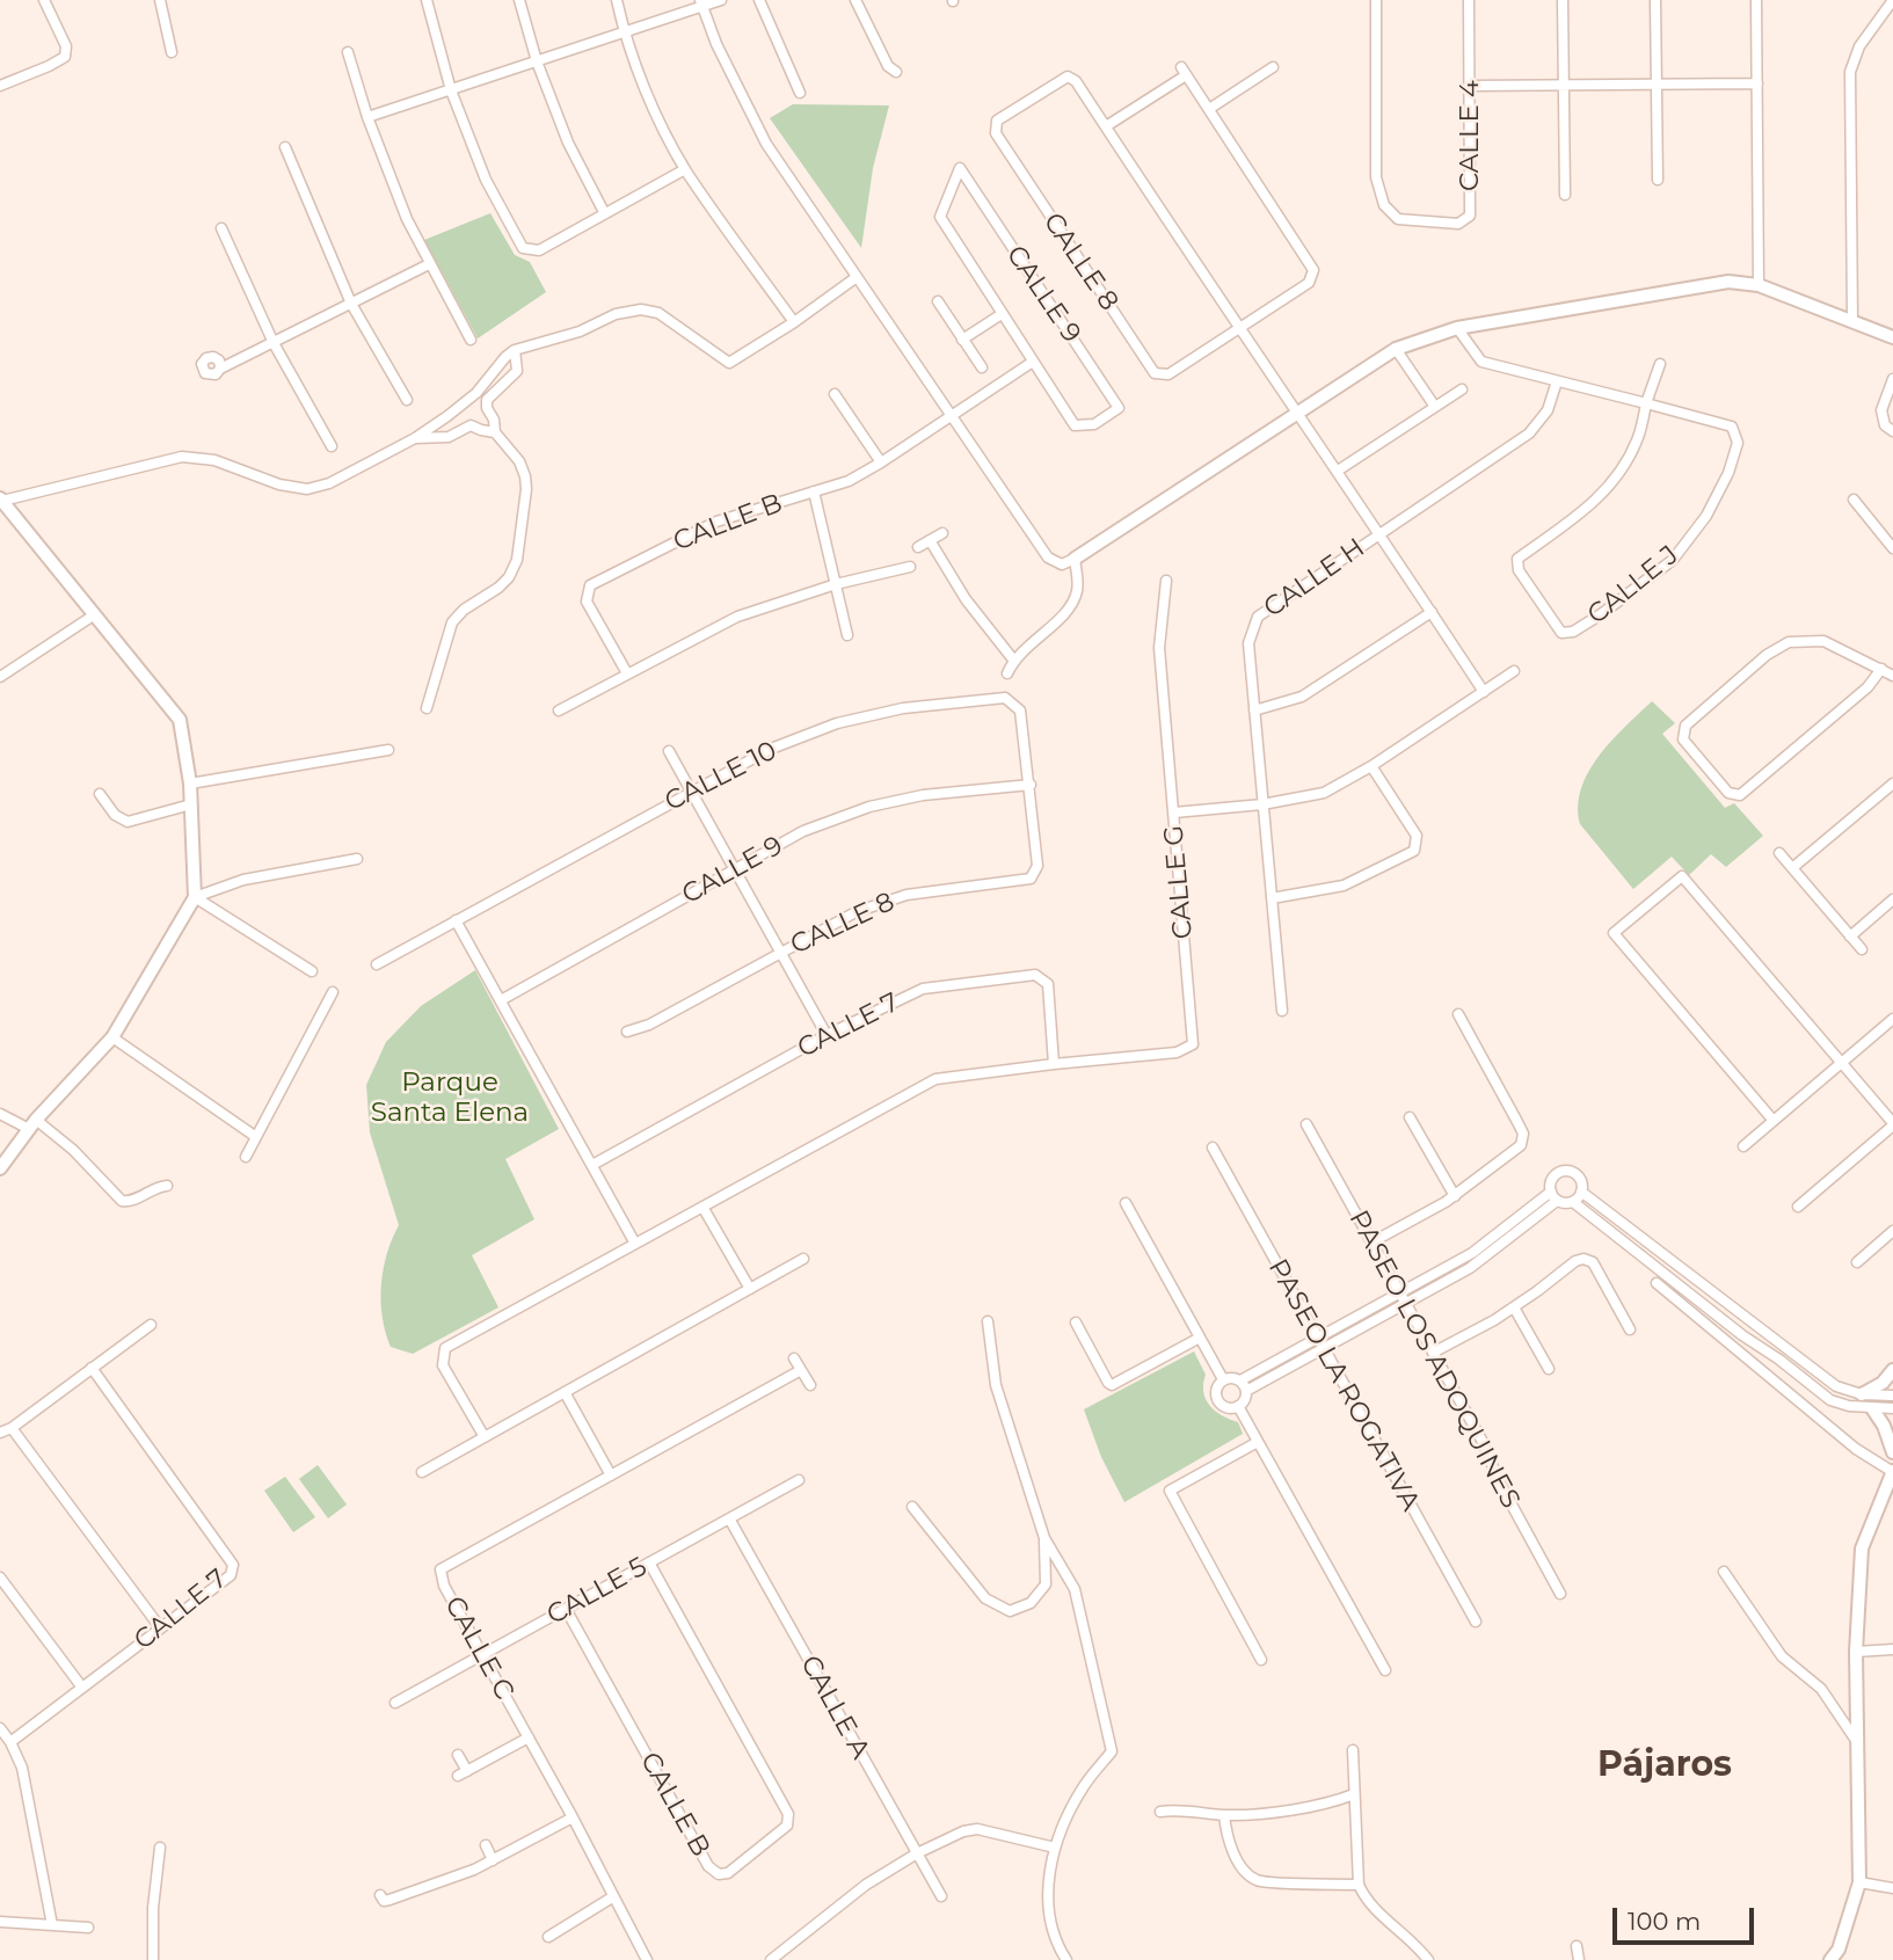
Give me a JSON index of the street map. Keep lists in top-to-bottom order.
{
  "streets": {
    "street": [
      "CALLE 4",
      "CALLE 8",
      "CALLE 9",
      "CALLE B",
      "CALLE H",
      "CALLE J",
      "CALLE 10",
      "CALLE G",
      "CALLE 7",
      "PASEO LOS ADOQUINES",
      "PASEO LA ROGATIVA",
      "CALLE 5",
      "CALLE C",
      "CALLE A"
    ]
  },
  "crossings": [
    ["CALLE 8", "CALLE 9"],
    ["CALLE 8", "CALLE 10"],
    ["CALLE 9", "CALLE 10"],
    ["CALLE B", "CALLE 5"],
    ["CALLE H", "CALLE J"],
    ["CALLE G", "CALLE 7"],
    ["CALLE 5", "CALLE C"],
    ["CALLE 5", "CALLE A"]
  ],
  "districts": ["Pájaros"],
  "parks": ["Parque Santa Elena"],
  "scale_bar": "100 m"
}
